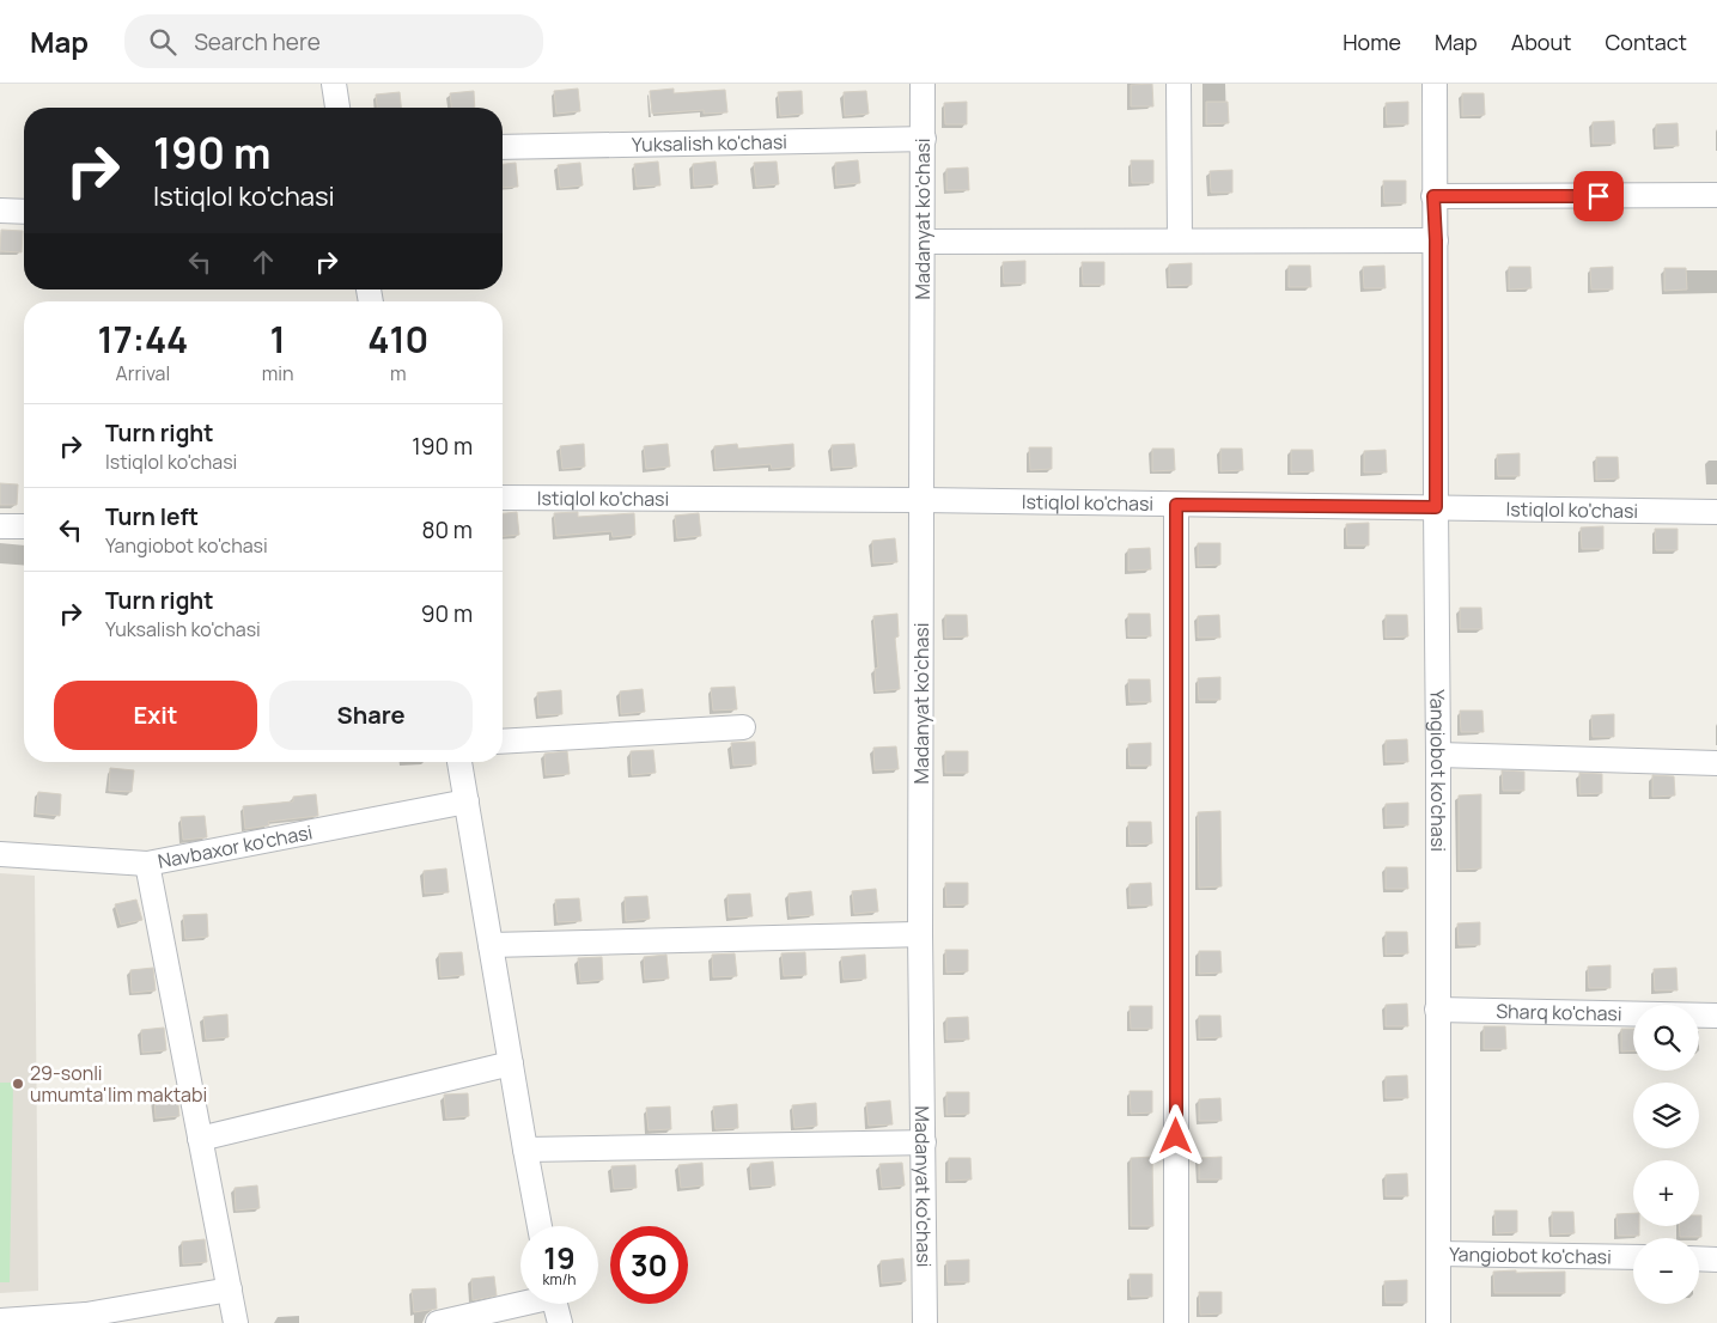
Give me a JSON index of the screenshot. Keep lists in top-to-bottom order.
{
  "streets": {
    "street": [
      "Yuksalish ko'chasi",
      "Madanyat ko'chasi",
      "Istiqlol ko'chasi",
      "Yangiobot ko'chasi",
      "Navbaxor ko'chasi",
      "Sharq ko'chasi"
    ]
  },
  "crossings": [
    ["Yuksalish ko'chasi", "Madanyat ko'chasi"],
    ["Madanyat ko'chasi", "Istiqlol ko'chasi"],
    ["Istiqlol ko'chasi", "Yangiobot ko'chasi"],
    ["Yangiobot ko'chasi", "Sharq ko'chasi"]
  ],
  "places": ["29-sonli umumta'lim maktabi"],
  "page": {
    "header": "Map",
    "search": "Search here",
    "nav": [
      "Home",
      "Map",
      "About",
      "Contact"
    ],
    "turn": ["190 m", "Istiqlol ko'chasi"],
    "eta": [
      "17:44",
      "Arrival",
      "1",
      "min",
      "410",
      "m"
    ],
    "list": [
      {
        "name": "Turn right",
        "note": "Istiqlol ko'chasi",
        "value": "190 m"
      },
      {
        "name": "Turn left",
        "note": "Yangiobot ko'chasi",
        "value": "80 m"
      },
      {
        "name": "Turn right",
        "note": "Yuksalish ko'chasi",
        "value": "90 m"
      }
    ],
    "buttons": ["Exit", "Share"],
    "map_buttons": ["+", "−"],
    "speed": "19 km/h",
    "limit": "30"
  }
}
